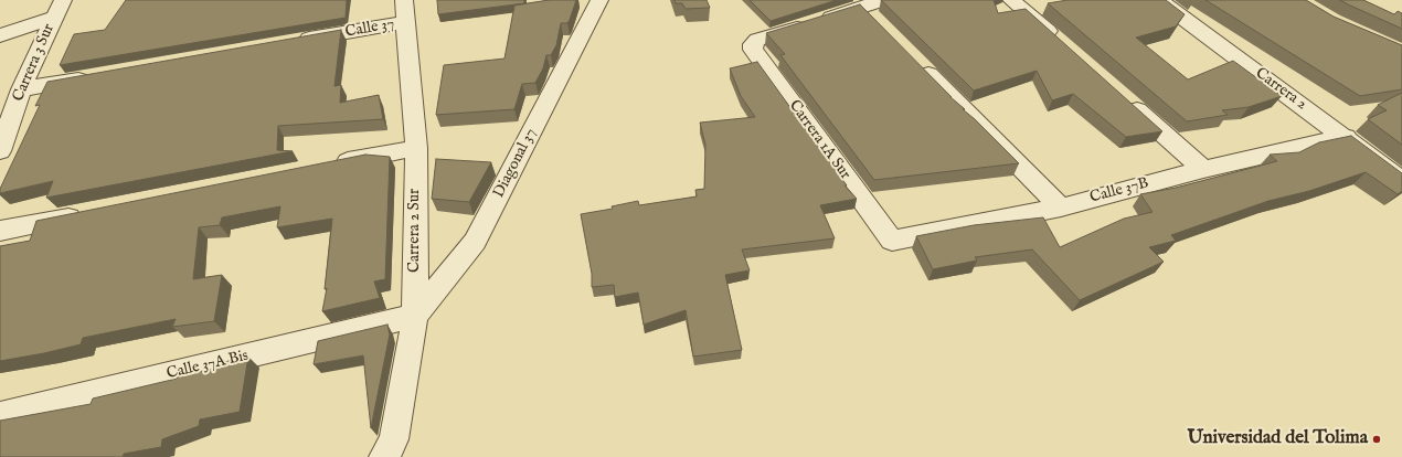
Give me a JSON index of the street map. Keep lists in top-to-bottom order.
{
  "streets": {
    "street": [
      "Calle 37",
      "Carrera 3 Sur",
      "Carrera 2",
      "Carrera 1A Sur",
      "Diagonal 37",
      "Calle 37B",
      "Carrera 2 Sur",
      "Calle 37A Bis"
    ]
  },
  "crossings": [
    ["Calle 37", "Carrera 2 Sur"],
    ["Carrera 2", "Calle 37B"],
    ["Carrera 1A Sur", "Calle 37B"],
    ["Diagonal 37", "Carrera 2 Sur"],
    ["Diagonal 37", "Calle 37A Bis"],
    ["Carrera 2 Sur", "Calle 37A Bis"]
  ],
  "places": ["Universidad del Tolima"]
}
